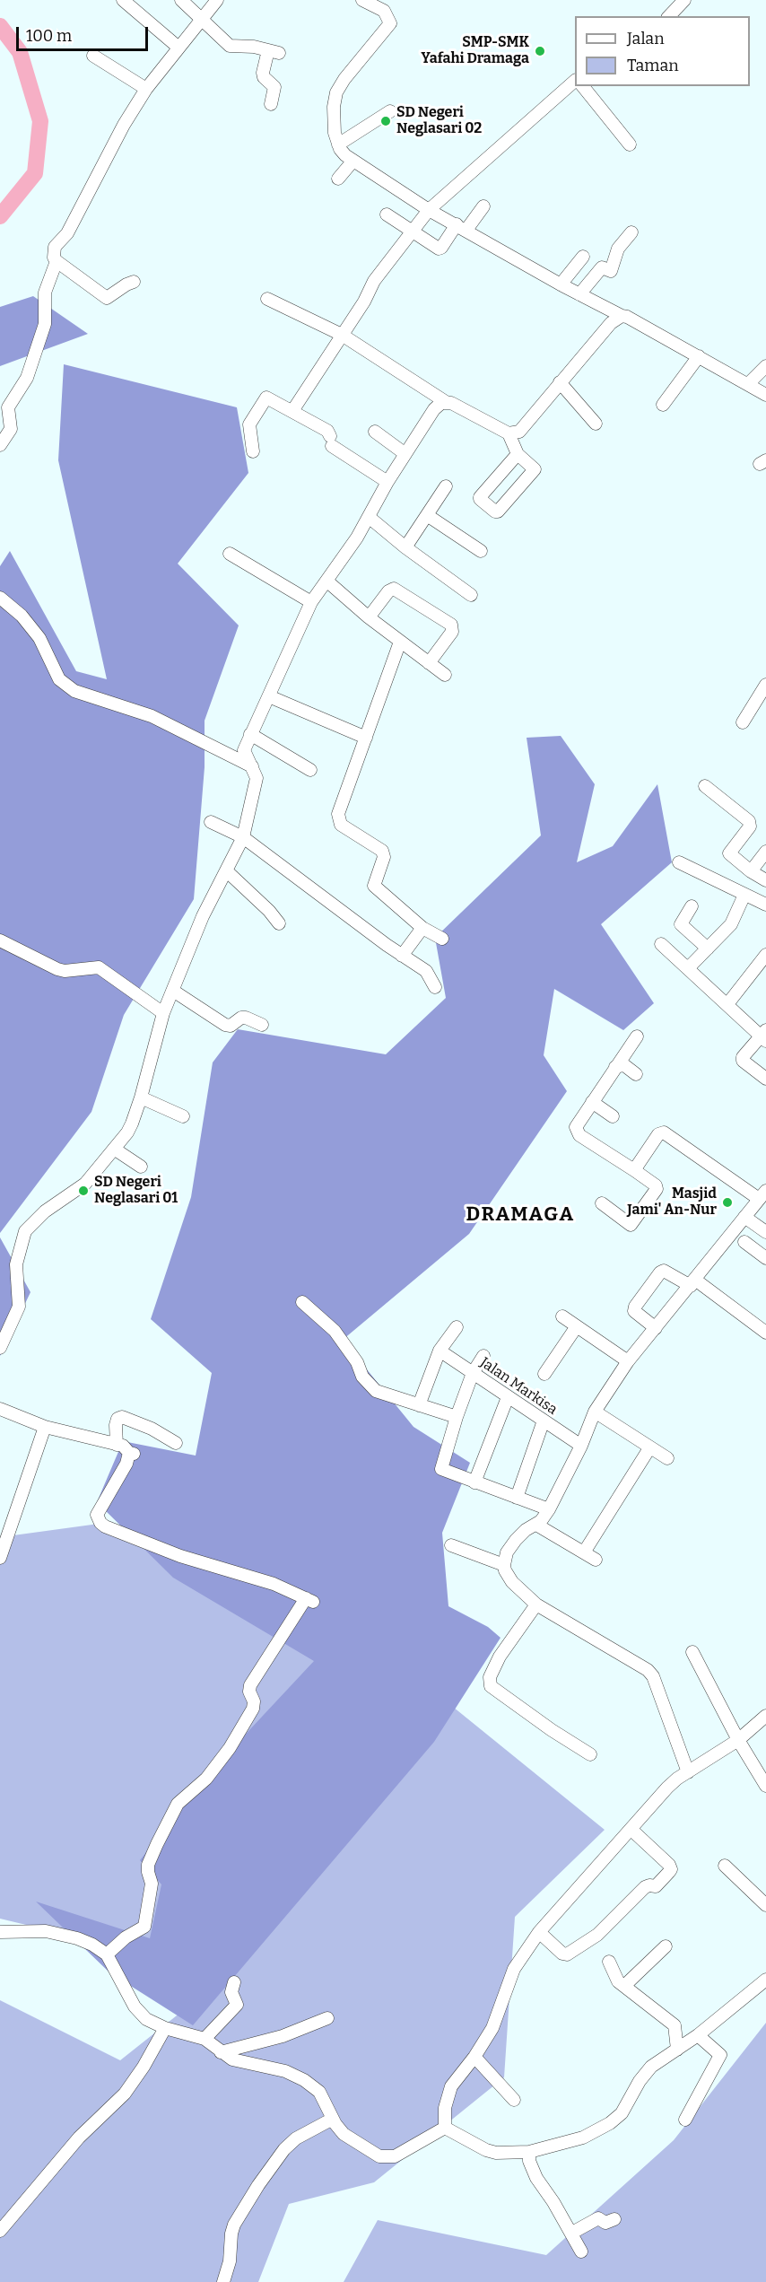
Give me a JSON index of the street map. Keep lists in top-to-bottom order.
{
  "streets": {
    "street": ["Jalan Markisa"]
  },
  "districts": ["DRAMAGA"],
  "places": [
    "SMP-SMK Yafahi Dramaga",
    "SD Negeri Neglasari 02",
    "SD Negeri Neglasari 01",
    "Masjid Jami' An-Nur"
  ],
  "legend": ["Jalan", "Taman"],
  "scale_bar": "100 m"
}
